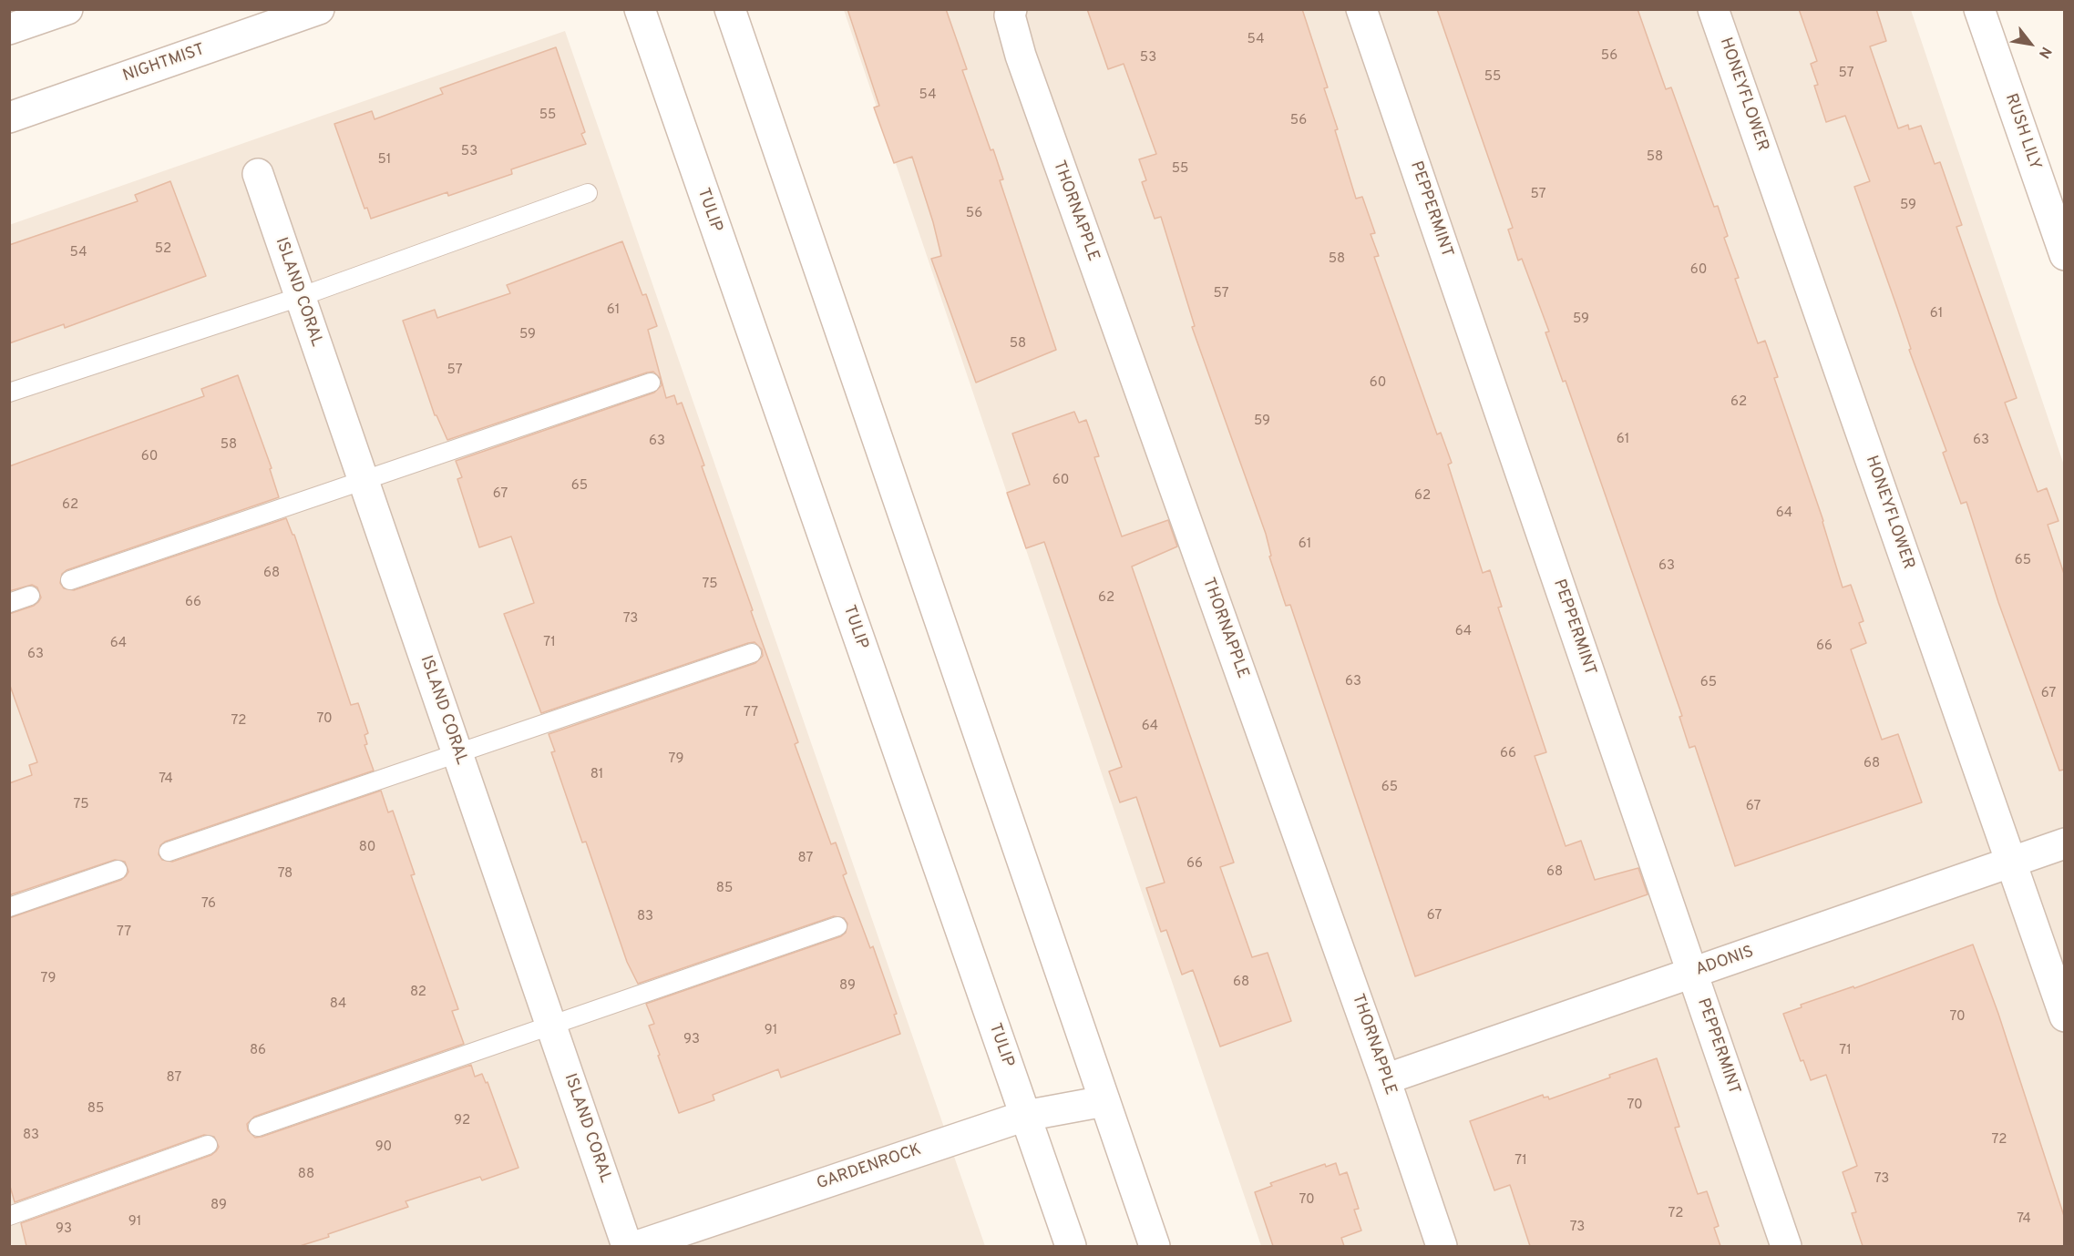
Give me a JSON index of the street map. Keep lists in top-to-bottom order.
{
  "streets": {
    "street": [
      "NIGHTMIST",
      "HONEYFLOWER",
      "RUSH LILY",
      "PEPPERMINT",
      "TULIP",
      "THORNAPPLE",
      "ISLAND CORAL",
      "ADONIS",
      "GARDENROCK"
    ]
  },
  "crossings": [
    ["HONEYFLOWER", "ADONIS"],
    ["PEPPERMINT", "ADONIS"],
    ["TULIP", "GARDENROCK"],
    ["THORNAPPLE", "ADONIS"]
  ],
  "house_numbers": [
    "54",
    "56",
    "53",
    "57",
    "55",
    "54",
    "55",
    "56",
    "53",
    "58",
    "51",
    "55",
    "57",
    "59",
    "56",
    "52",
    "54",
    "58",
    "60",
    "57",
    "61",
    "61",
    "59",
    "59",
    "58",
    "57",
    "60",
    "62",
    "59",
    "61",
    "63",
    "63",
    "58",
    "60",
    "60",
    "65",
    "67",
    "62",
    "62",
    "64",
    "61",
    "65",
    "63",
    "68",
    "75",
    "62",
    "66",
    "73",
    "64",
    "71",
    "64",
    "66",
    "63",
    "63",
    "65",
    "67",
    "77",
    "70",
    "72",
    "64",
    "66",
    "79",
    "68",
    "81",
    "74",
    "65",
    "75",
    "67",
    "80",
    "87",
    "66",
    "68",
    "78",
    "85",
    "76",
    "67",
    "83",
    "77",
    "79",
    "68",
    "89",
    "82",
    "84",
    "70",
    "91",
    "93",
    "86",
    "71",
    "87",
    "70",
    "85",
    "92",
    "83",
    "72",
    "90",
    "71",
    "88",
    "73",
    "70",
    "89",
    "72",
    "74",
    "91",
    "73",
    "93"
  ],
  "north": "bottom right"
}
